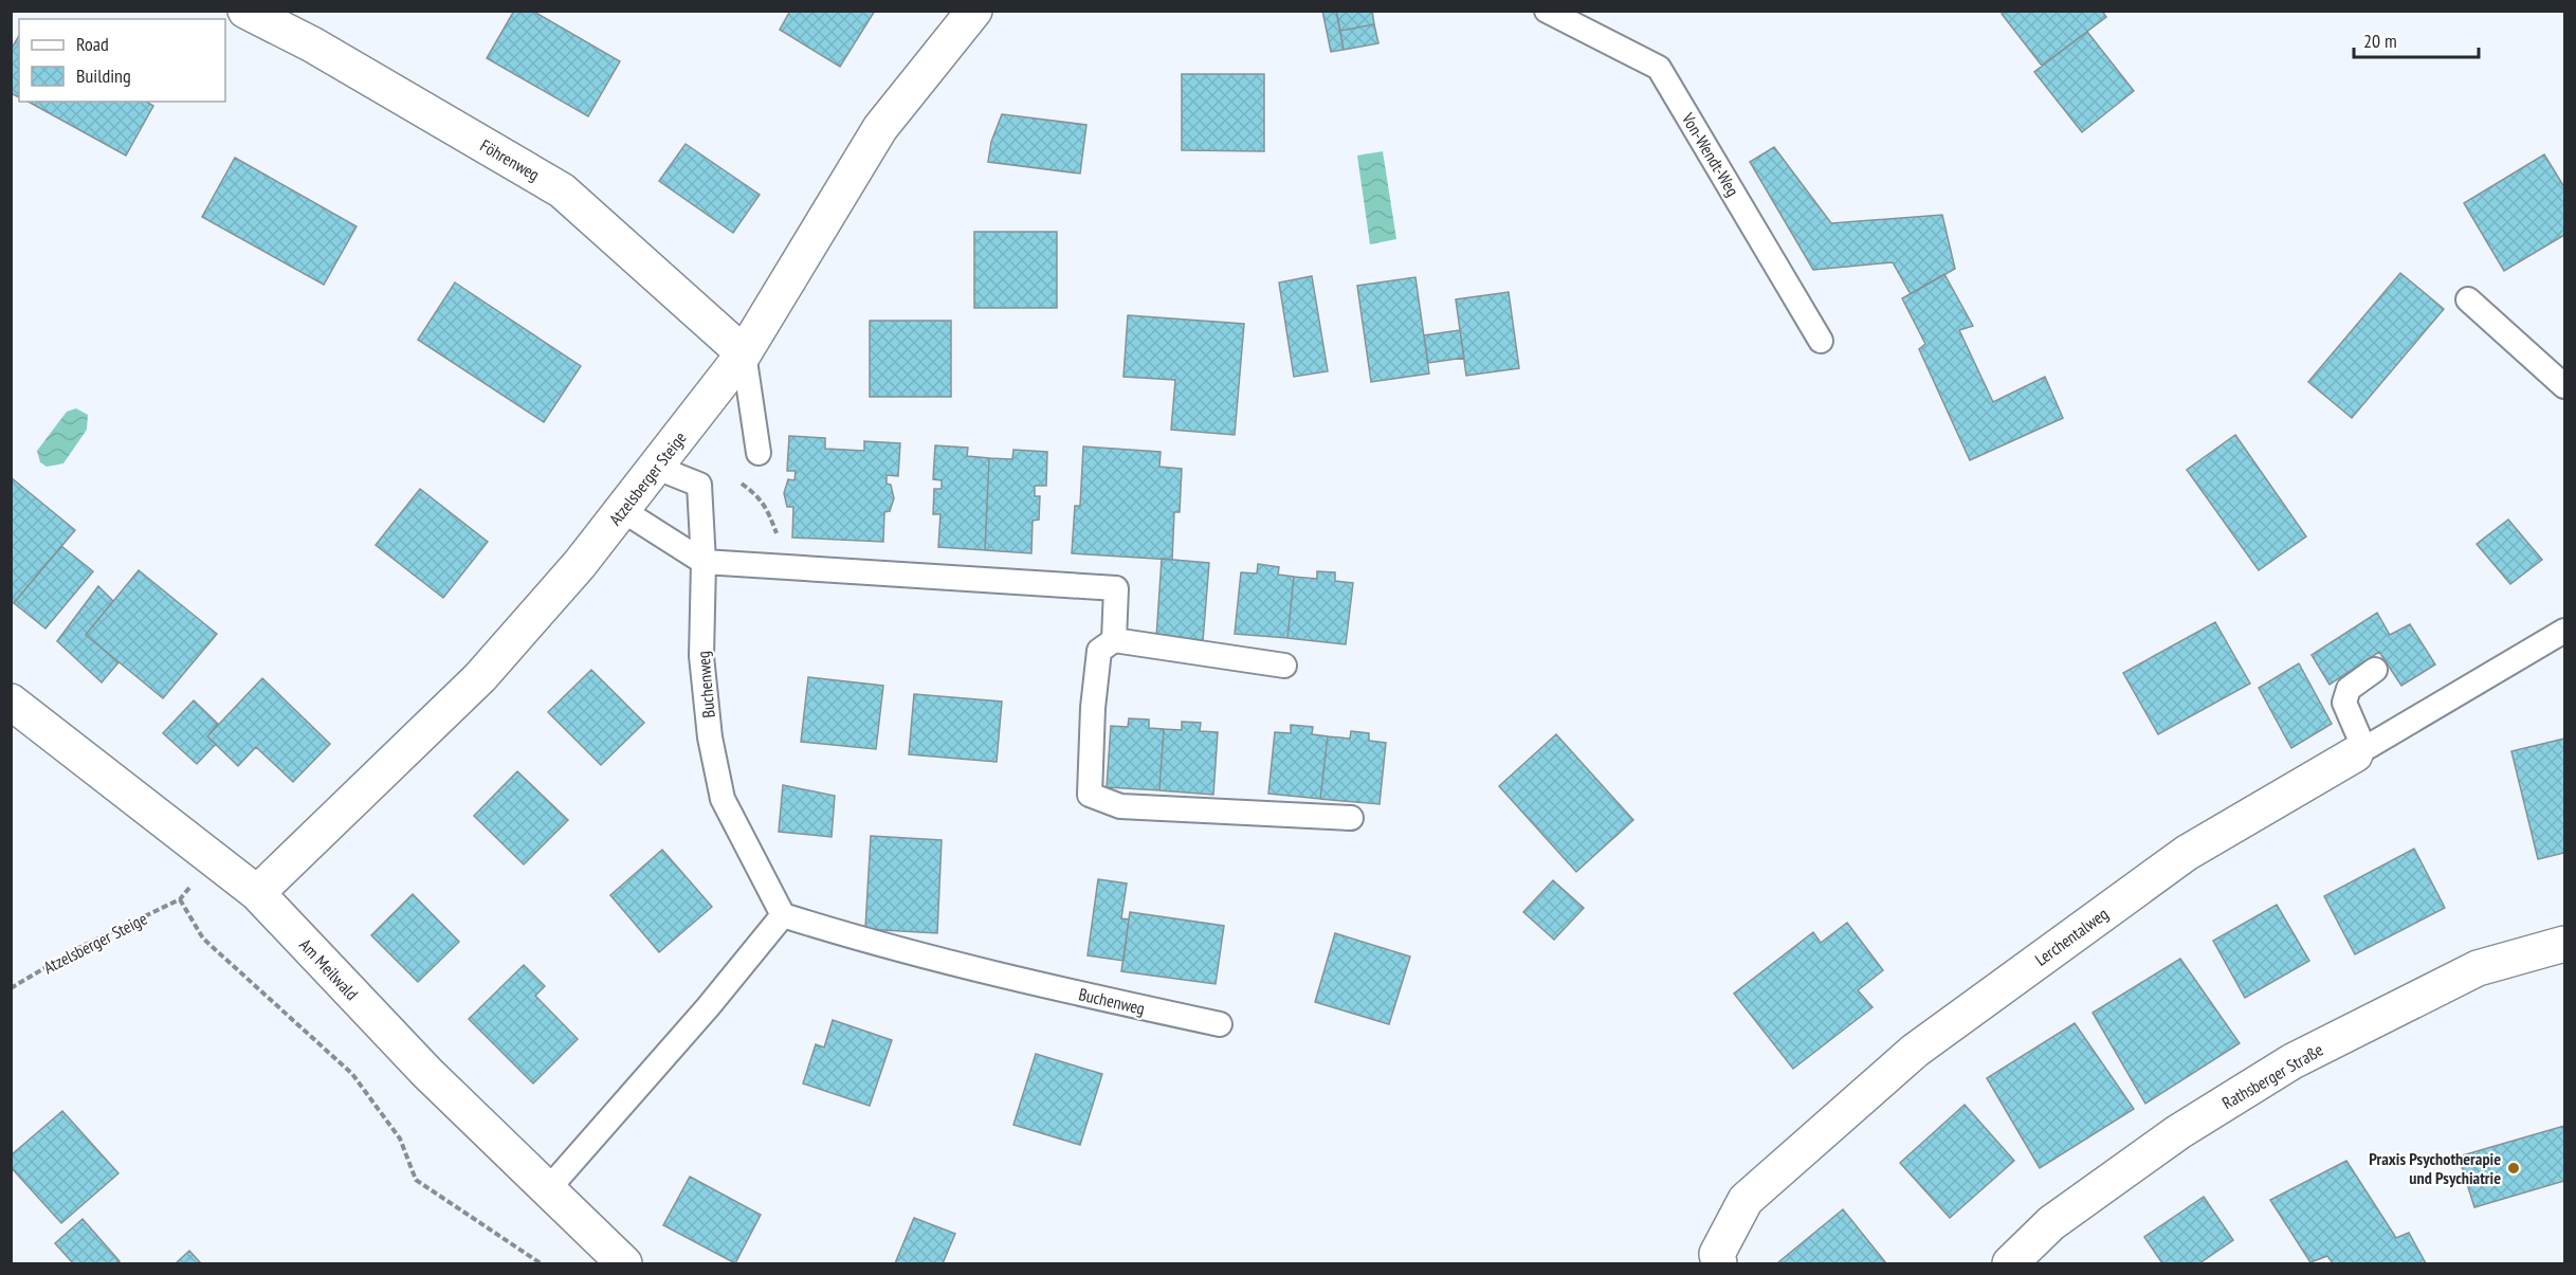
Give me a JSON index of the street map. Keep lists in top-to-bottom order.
{
  "streets": {
    "street": [
      "Föhrenweg",
      "Atzelsberger Steige",
      "Lerchentalweg",
      "Am Meilwald",
      "Rathsberger Straße"
    ],
    "lane": ["Von-Wendt-Weg", "Buchenweg"]
  },
  "crossings": [
    ["Föhrenweg", "Atzelsberger Steige"],
    ["Atzelsberger Steige", "Buchenweg"],
    ["Atzelsberger Steige", "Am Meilwald"]
  ],
  "places": ["Praxis Psychotherapie und Psychiatrie"],
  "legend": ["Road", "Building"],
  "scale_bar": "20 m"
}
